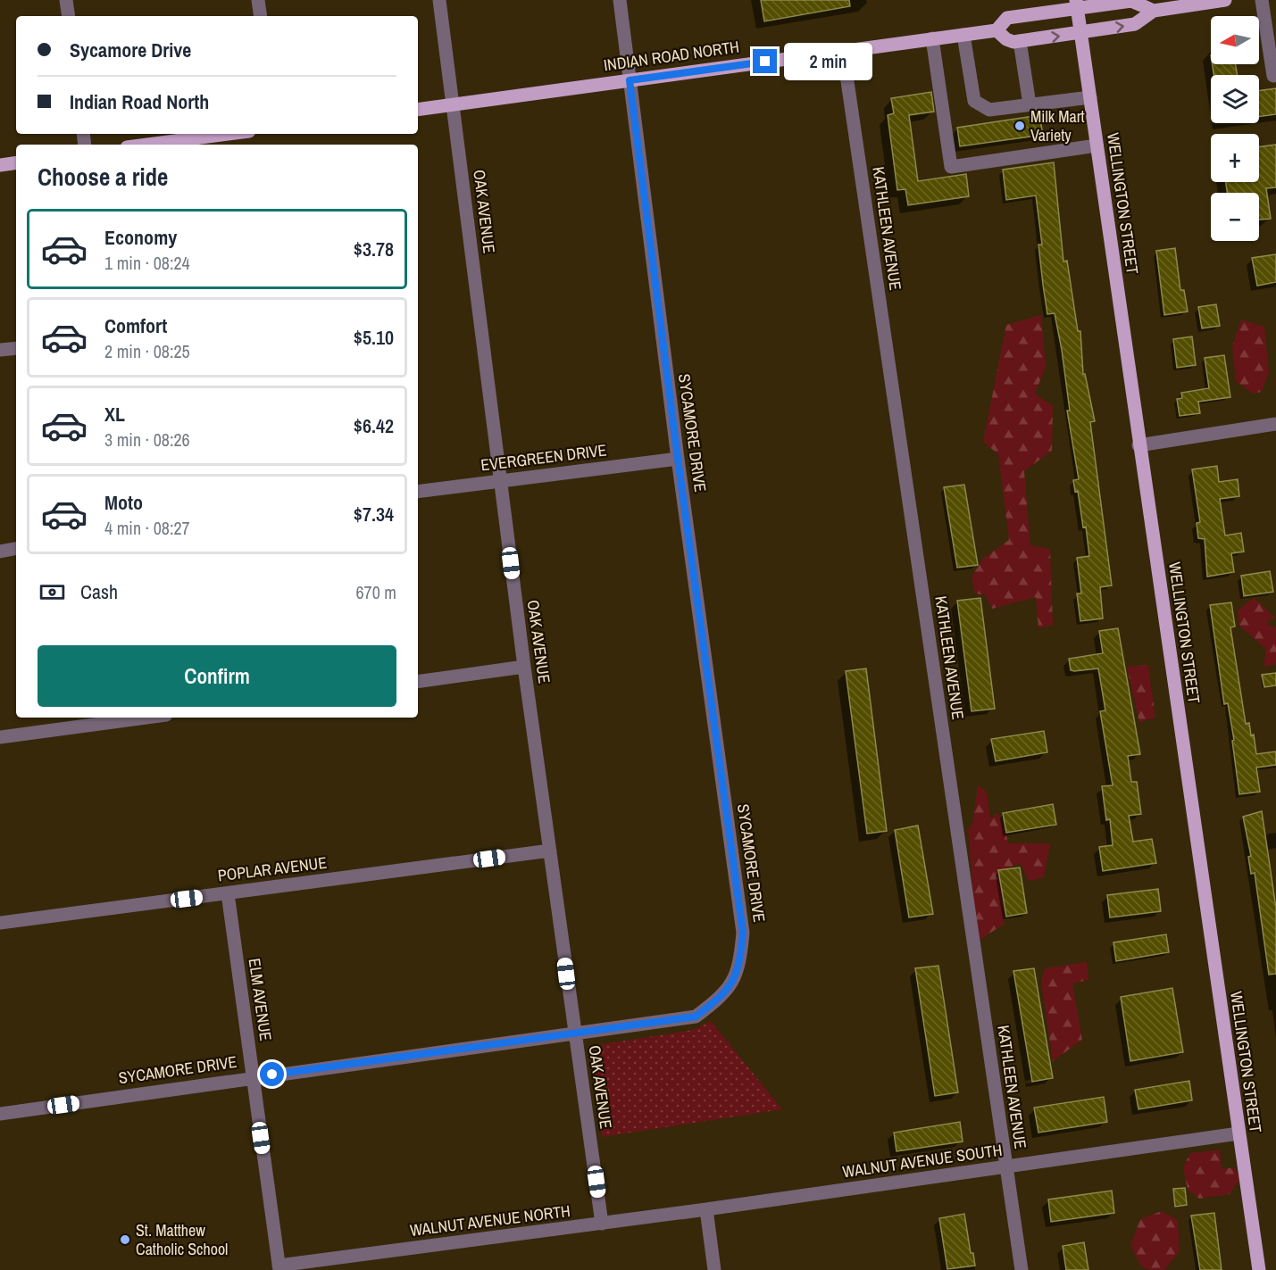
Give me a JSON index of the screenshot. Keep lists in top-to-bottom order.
{
  "streets": {
    "main road": ["INDIAN ROAD NORTH", "WELLINGTON STREET"],
    "street": [
      "OAK AVENUE",
      "KATHLEEN AVENUE",
      "SYCAMORE DRIVE",
      "EVERGREEN DRIVE",
      "POPLAR AVENUE",
      "ELM AVENUE",
      "WALNUT AVENUE SOUTH",
      "WALNUT AVENUE NORTH"
    ]
  },
  "crossings": [
    ["INDIAN ROAD NORTH", "WELLINGTON STREET"],
    ["INDIAN ROAD NORTH", "OAK AVENUE"],
    ["INDIAN ROAD NORTH", "KATHLEEN AVENUE"],
    ["INDIAN ROAD NORTH", "SYCAMORE DRIVE"],
    ["WELLINGTON STREET", "WALNUT AVENUE SOUTH"],
    ["OAK AVENUE", "SYCAMORE DRIVE"],
    ["OAK AVENUE", "EVERGREEN DRIVE"],
    ["OAK AVENUE", "POPLAR AVENUE"],
    ["OAK AVENUE", "WALNUT AVENUE NORTH"],
    ["KATHLEEN AVENUE", "WALNUT AVENUE SOUTH"],
    ["SYCAMORE DRIVE", "EVERGREEN DRIVE"],
    ["SYCAMORE DRIVE", "ELM AVENUE"],
    ["POPLAR AVENUE", "ELM AVENUE"],
    ["ELM AVENUE", "WALNUT AVENUE NORTH"],
    ["WALNUT AVENUE SOUTH", "WALNUT AVENUE NORTH"]
  ],
  "places": ["Milk Mart Variety", "St. Matthew Catholic School"],
  "north": "left",
  "page": {
    "map_buttons": ["+", "−"],
    "banner": ["Sycamore Drive", "Indian Road North"],
    "bubble": "2 min",
    "heading": "Choose a ride",
    "list": [
      {
        "name": "Economy",
        "note": "1 min · 08:24",
        "value": "$3.78"
      },
      {
        "name": "Comfort",
        "note": "2 min · 08:25",
        "value": "$5.10"
      },
      {
        "name": "XL",
        "note": "3 min · 08:26",
        "value": "$6.42"
      },
      {
        "name": "Moto",
        "note": "4 min · 08:27",
        "value": "$7.34"
      }
    ],
    "pay": ["Cash", "670 m"],
    "buttons": "Confirm"
  }
}
